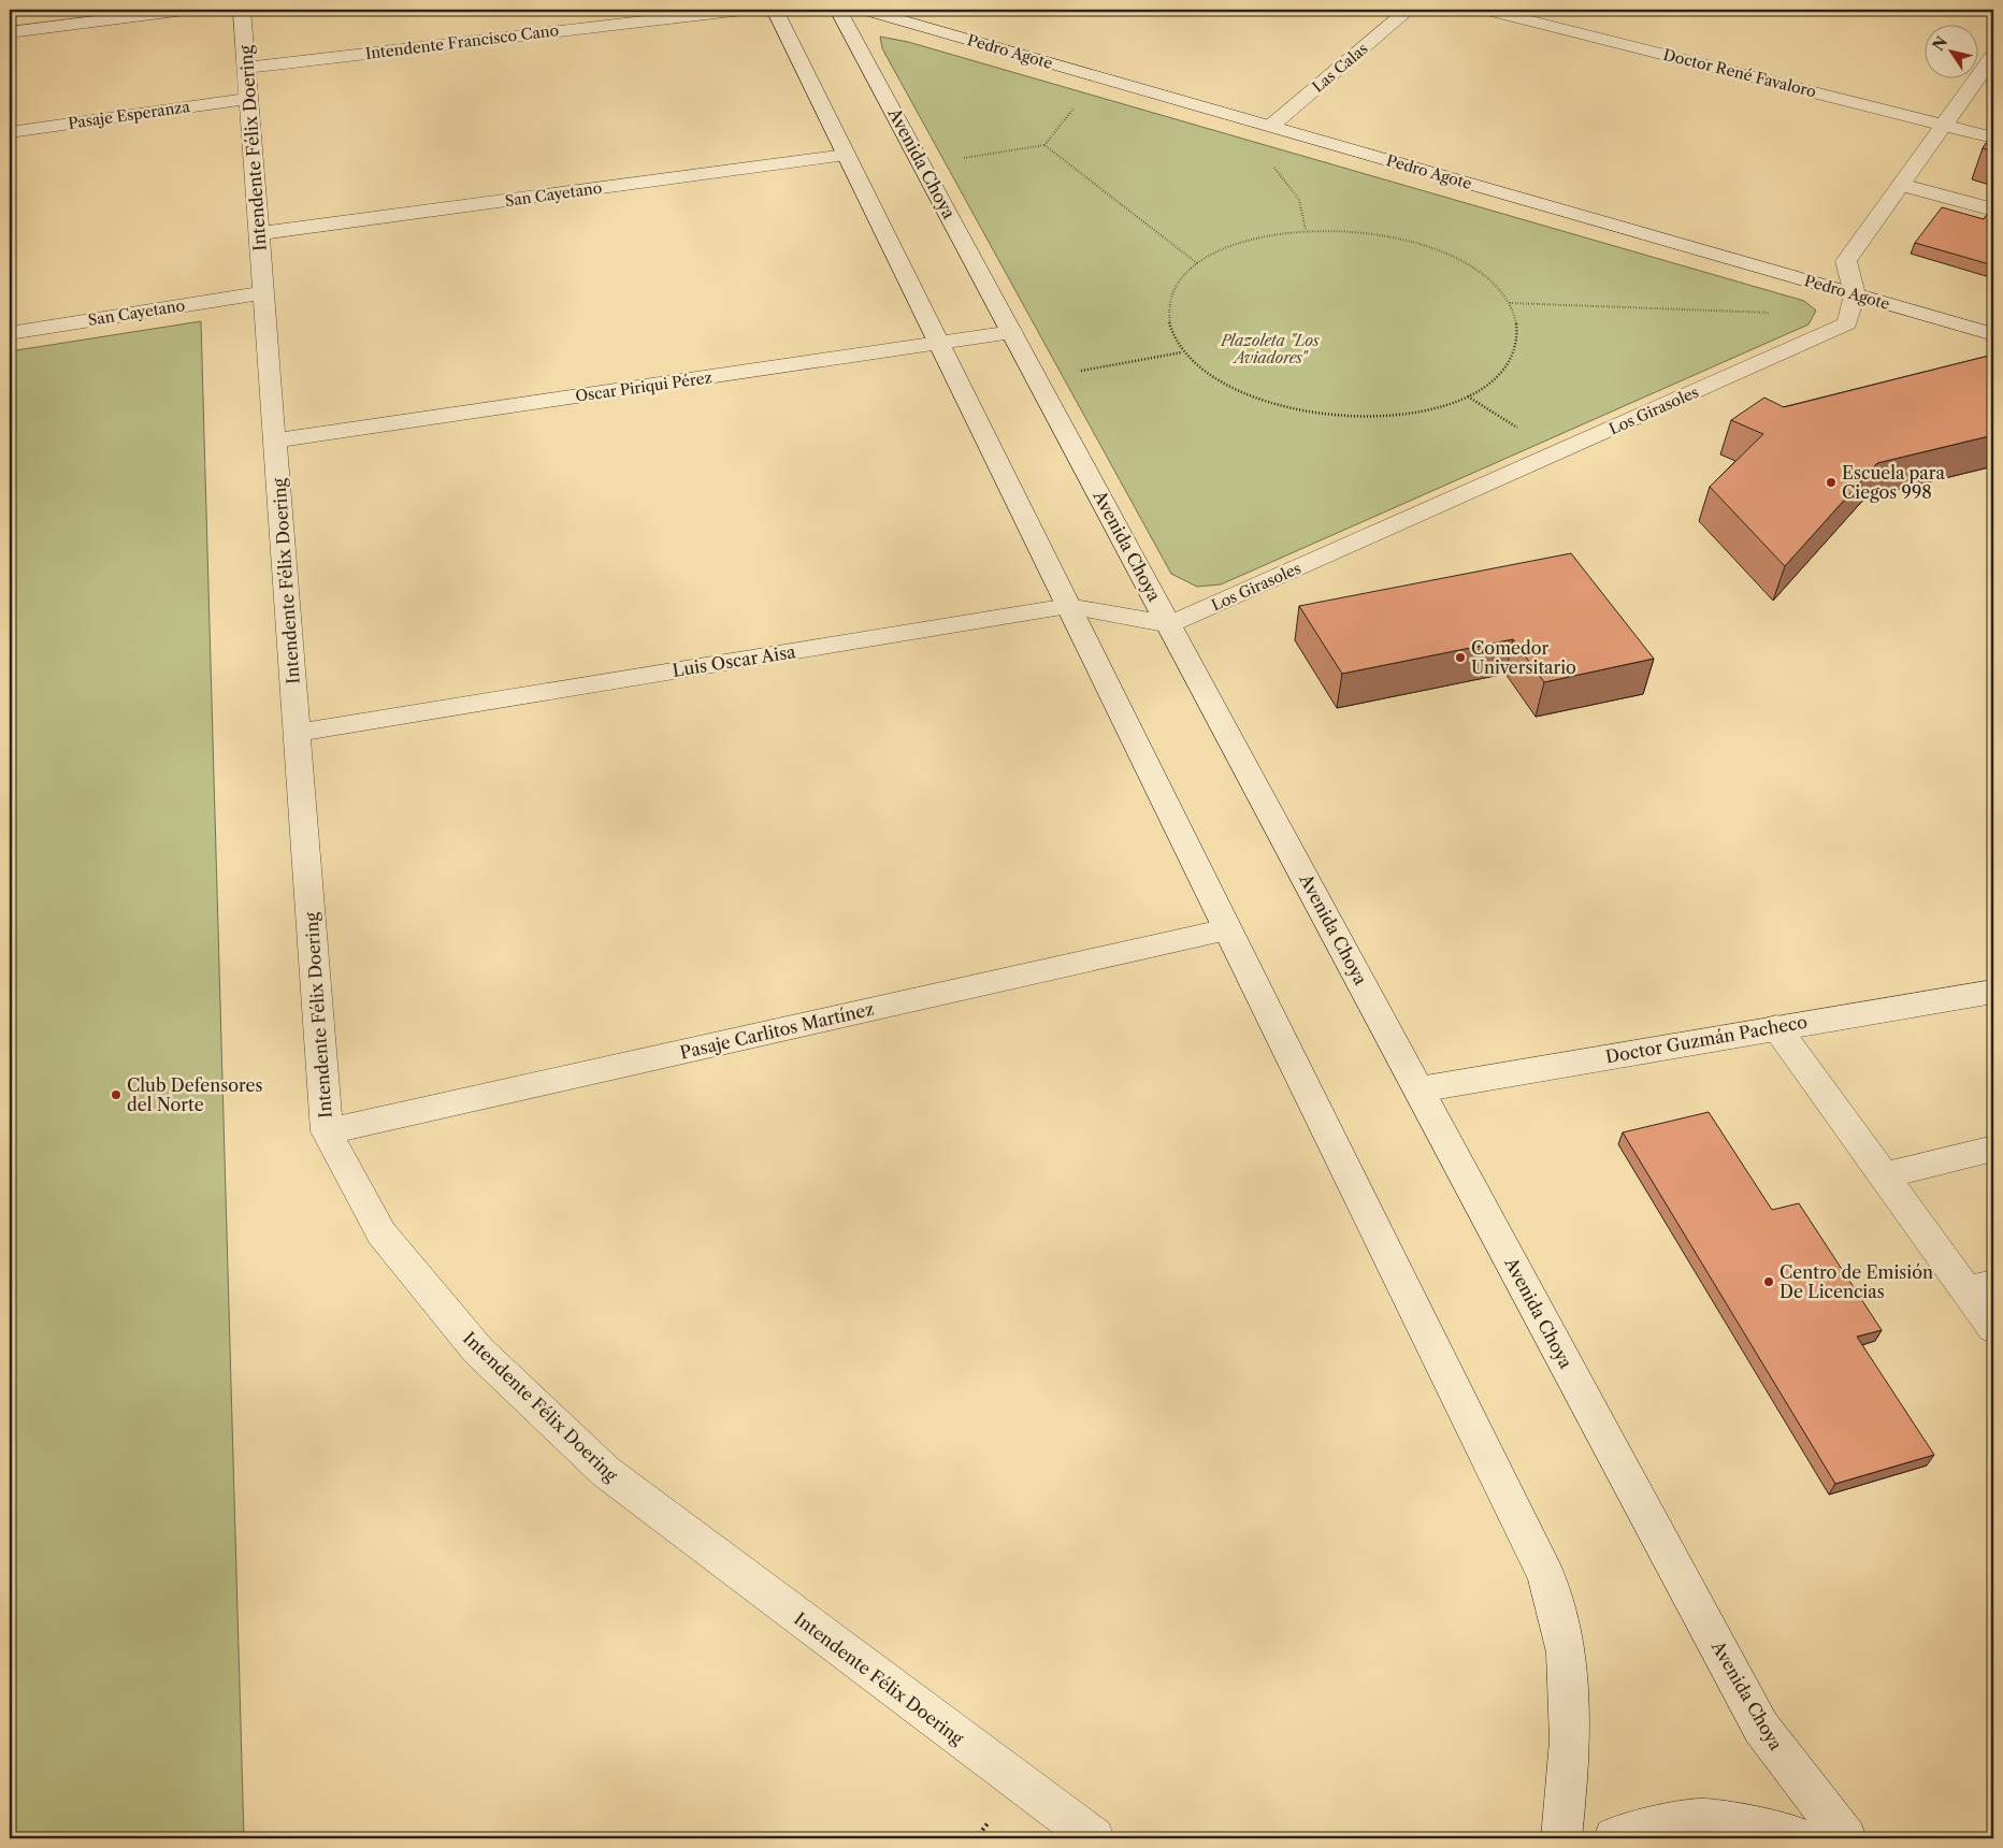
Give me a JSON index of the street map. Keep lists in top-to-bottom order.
{
  "streets": {
    "street": [
      "Intendente Francisco Cano",
      "Pedro Agote",
      "Las Calas",
      "Doctor René Favaloro",
      "Pasaje Esperanza",
      "Intendente Félix Doering",
      "Avenida Choya",
      "San Cayetano",
      "Oscar Piriqui Pérez",
      "Los Girasoles",
      "Luis Oscar Aisa",
      "Pasaje Carlitos Martínez",
      "Doctor Guzmán Pacheco"
    ]
  },
  "crossings": [
    ["Intendente Francisco Cano", "Intendente Félix Doering"],
    ["Pedro Agote", "Las Calas"],
    ["Pedro Agote", "Los Girasoles"],
    ["Doctor René Favaloro", "Los Girasoles"],
    ["Pasaje Esperanza", "Intendente Félix Doering"],
    ["Intendente Félix Doering", "San Cayetano"],
    ["Intendente Félix Doering", "Oscar Piriqui Pérez"],
    ["Intendente Félix Doering", "Luis Oscar Aisa"],
    ["Intendente Félix Doering", "Pasaje Carlitos Martínez"],
    ["Avenida Choya", "Oscar Piriqui Pérez"],
    ["Avenida Choya", "Los Girasoles"],
    ["Avenida Choya", "Luis Oscar Aisa"],
    ["Avenida Choya", "Doctor Guzmán Pacheco"],
    ["Los Girasoles", "Luis Oscar Aisa"]
  ],
  "parks": ["Plazoleta \"Los Aviadores\""],
  "places": [
    "Escuela para Ciegos 998",
    "Comedor Universitario",
    "Club Defensores del Norte",
    "Centro de Emisión De Licencias"
  ],
  "north": "top left"
}
